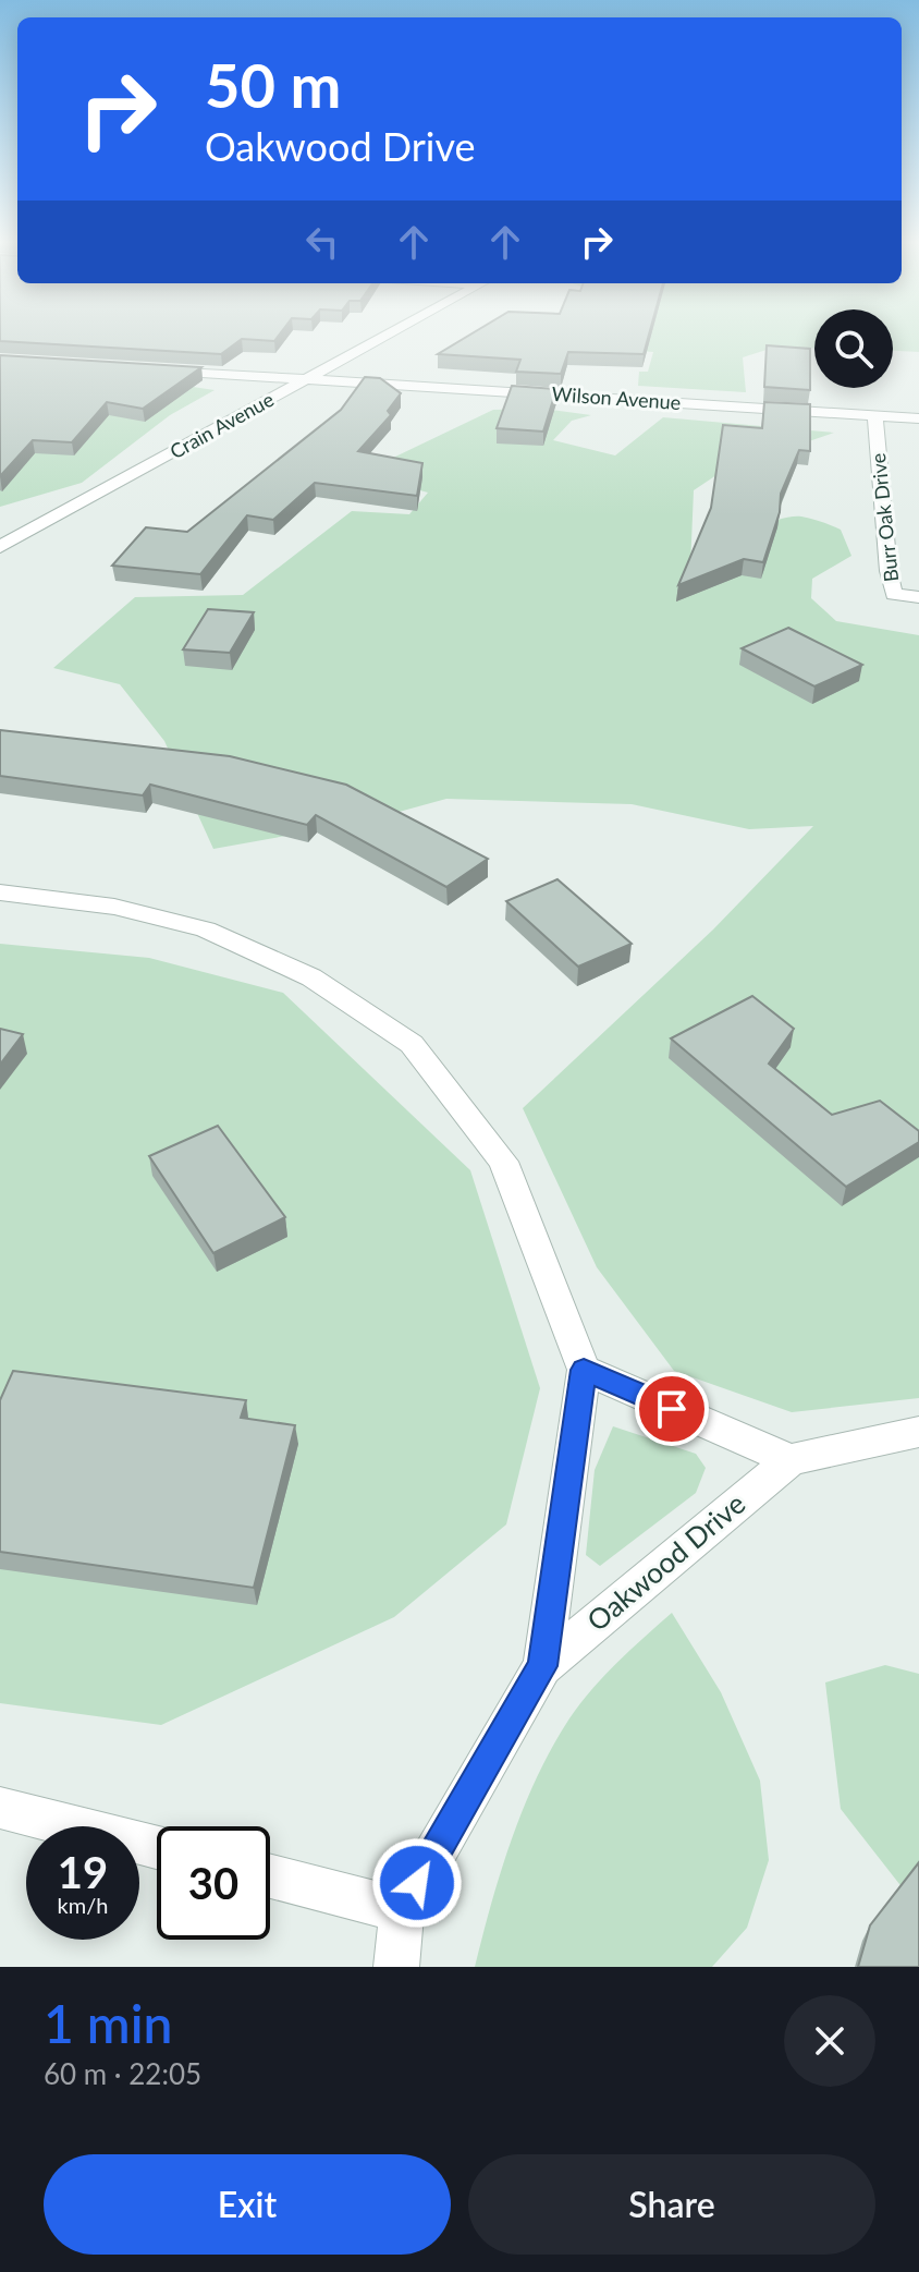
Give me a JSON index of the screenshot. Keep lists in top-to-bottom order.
{
  "streets": {
    "street": [
      "Wilson Avenue",
      "Crain Avenue",
      "Burr Oak Drive",
      "Oakwood Drive"
    ]
  },
  "crossings": [
    ["Wilson Avenue", "Crain Avenue"],
    ["Wilson Avenue", "Burr Oak Drive"]
  ],
  "page": {
    "turn": ["50 m", "Oakwood Drive"],
    "speed": "19 km/h",
    "limit": "30",
    "heading": ["1 min", "60 m · 22:05"],
    "buttons": ["Exit", "Share"]
  }
}
